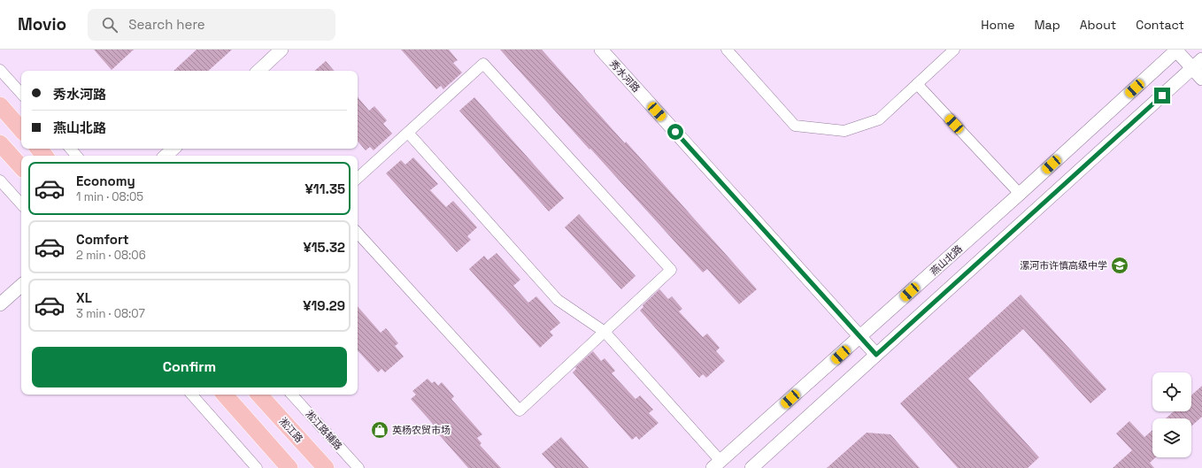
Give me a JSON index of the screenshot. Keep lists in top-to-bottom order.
{
  "streets": {
    "main road": ["淞江路"],
    "street": ["秀水河路", "燕山北路", "淞江路辅路"]
  },
  "crossings": [
    ["秀水河路", "燕山北路"]
  ],
  "places": {
    "school or university": ["漯河市许慎高级中学"],
    "shop": ["英杨农贸市场"]
  },
  "page": {
    "header": "Movio",
    "search": "Search here",
    "nav": [
      "Home",
      "Map",
      "About",
      "Contact"
    ],
    "banner": ["秀水河路", "燕山北路"],
    "list": [
      {
        "name": "Economy",
        "note": "1 min · 08:05",
        "value": "¥11.35"
      },
      {
        "name": "Comfort",
        "note": "2 min · 08:06",
        "value": "¥15.32"
      },
      {
        "name": "XL",
        "note": "3 min · 08:07",
        "value": "¥19.29"
      }
    ],
    "buttons": "Confirm"
  }
}
